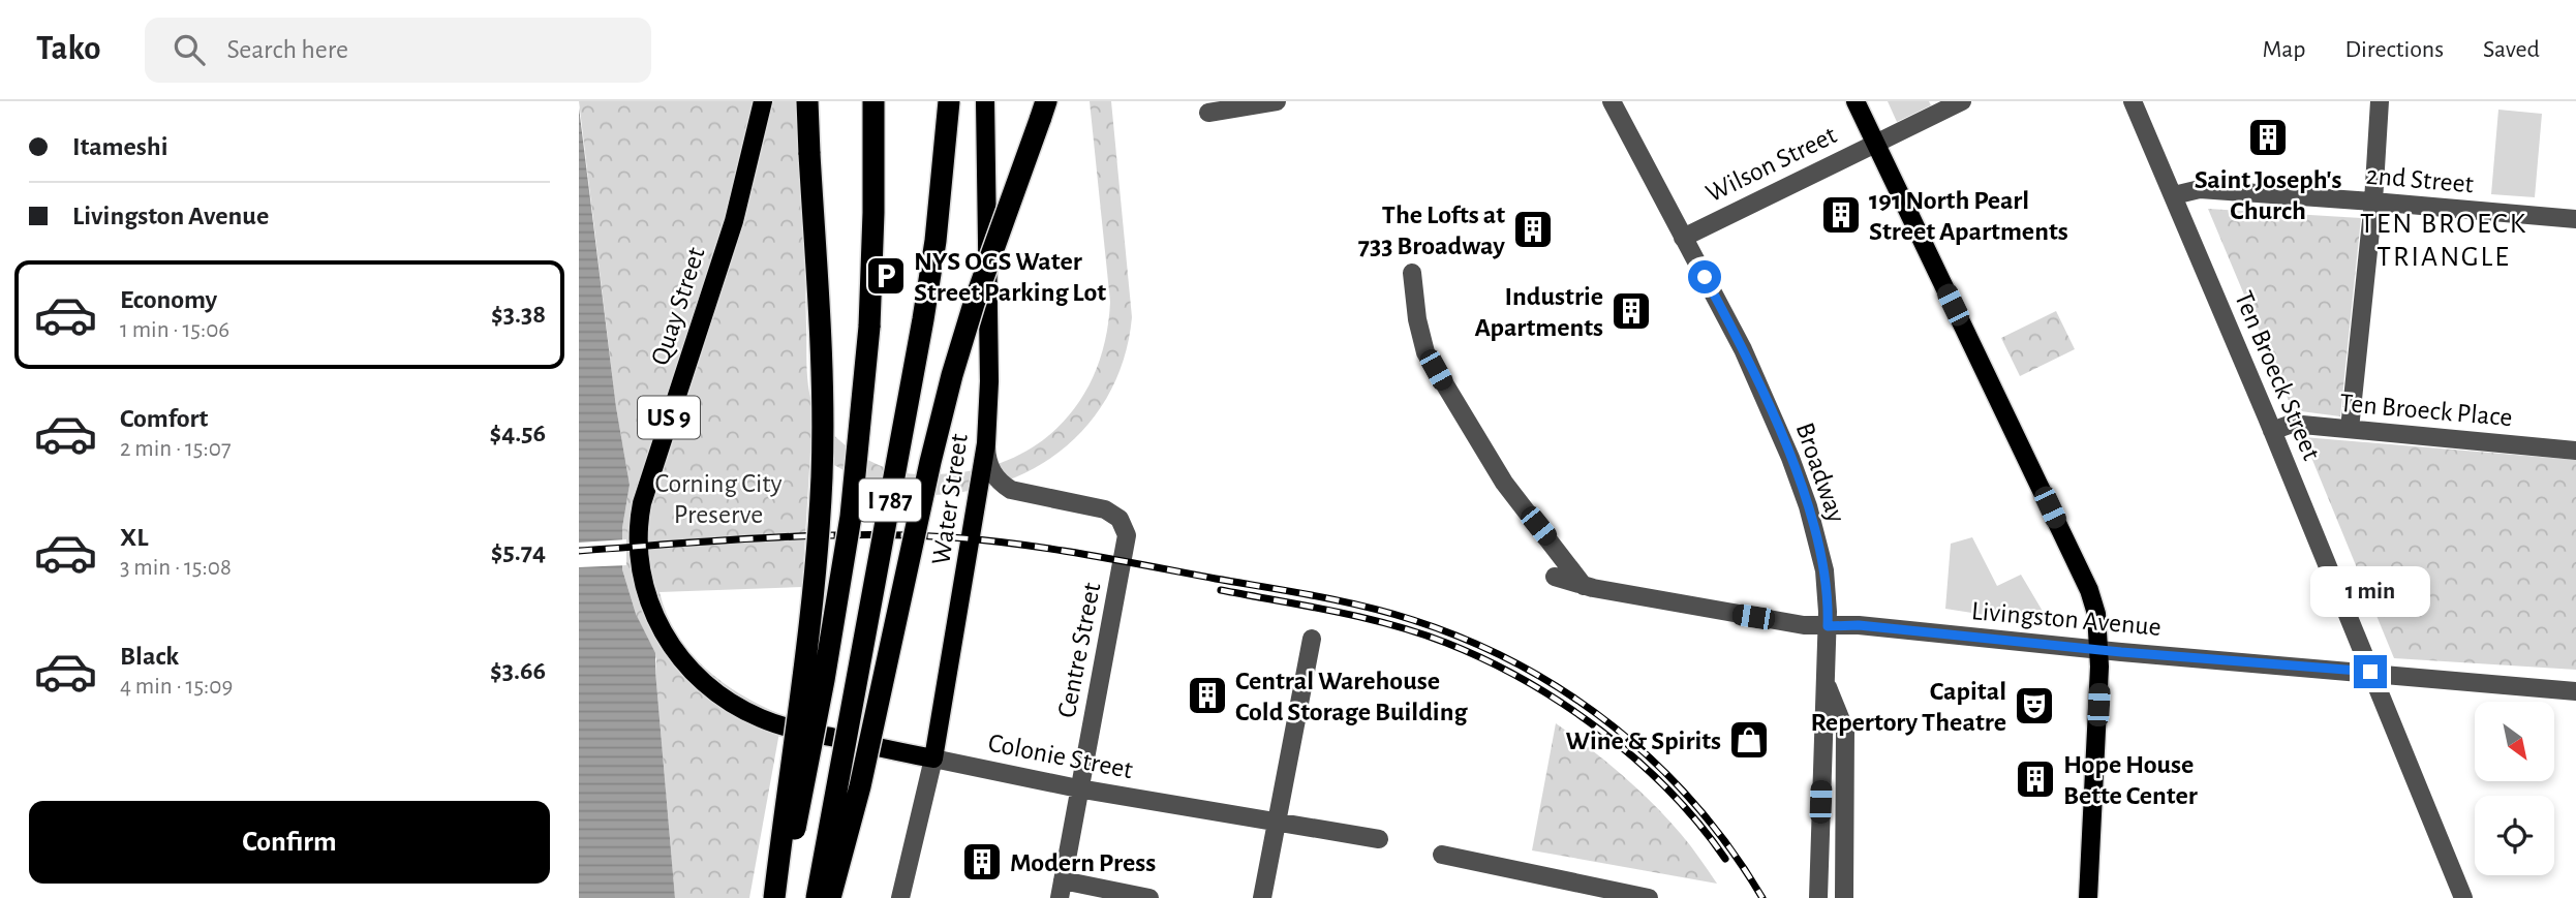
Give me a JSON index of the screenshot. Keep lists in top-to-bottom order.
{
  "streets": {
    "highway": ["I 787"],
    "main road": [
      "Quay Street",
      "US 9",
      "Water Street",
      "Colonie Street"
    ],
    "street": [
      "Wilson Street",
      "2nd Street",
      "Ten Broeck Street",
      "Ten Broeck Place",
      "Broadway",
      "Livingston Avenue",
      "Centre Street"
    ]
  },
  "crossings": [
    ["Wilson Street", "Broadway"],
    ["2nd Street", "Ten Broeck Street"],
    ["Quay Street", "Colonie Street"],
    ["Ten Broeck Street", "Ten Broeck Place"],
    ["Ten Broeck Street", "Livingston Avenue"],
    ["Broadway", "Livingston Avenue"],
    ["Water Street", "Centre Street"],
    ["Water Street", "Colonie Street"],
    ["Centre Street", "Colonie Street"]
  ],
  "districts": ["TEN BROECK TRIANGLE"],
  "parks": ["Corning City Preserve"],
  "places": {
    "building": [
      "Saint Joseph's Church",
      "191 North Pearl Street Apartments",
      "The Lofts at 733 Broadway",
      "Industrie Apartments",
      "Central Warehouse Cold Storage Building",
      "Hope House Bette Center",
      "Modern Press"
    ],
    "parking": ["NYS OGS Water Street Parking Lot"],
    "theatre": ["Capital Repertory Theatre"],
    "shop": ["Wine & Spirits"]
  },
  "north": "bottom right",
  "page": {
    "header": "Tako",
    "search": "Search here",
    "nav": ["Map", "Directions", "Saved"],
    "banner": ["Itameshi", "Livingston Avenue"],
    "list": [
      {
        "name": "Economy",
        "note": "1 min · 15:06",
        "value": "$3.38"
      },
      {
        "name": "Comfort",
        "note": "2 min · 15:07",
        "value": "$4.56"
      },
      {
        "name": "XL",
        "note": "3 min · 15:08",
        "value": "$5.74"
      },
      {
        "name": "Black",
        "note": "4 min · 15:09",
        "value": "$3.66"
      }
    ],
    "bubble": "1 min",
    "buttons": "Confirm"
  }
}
